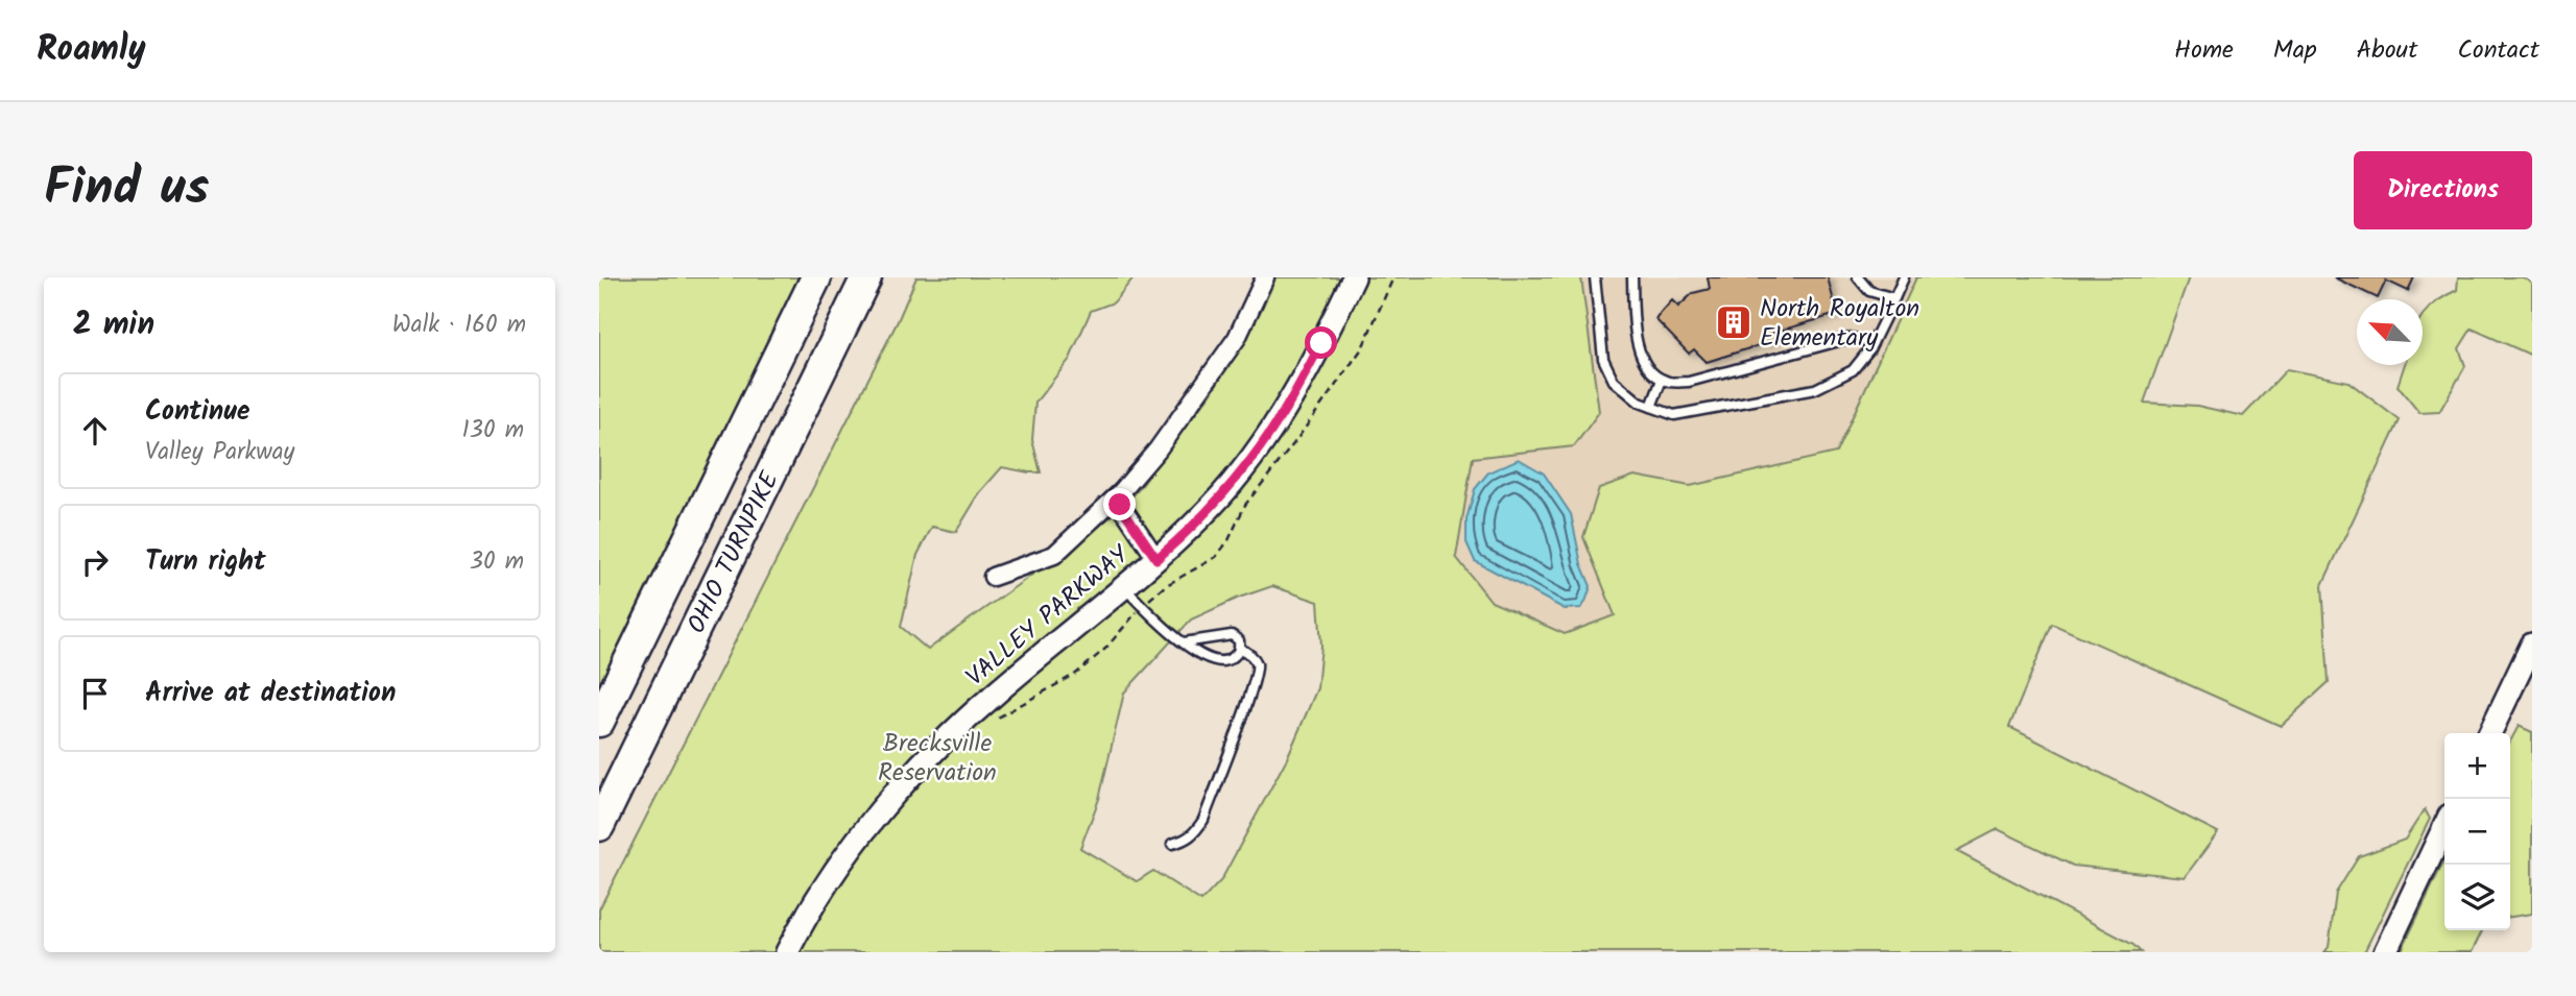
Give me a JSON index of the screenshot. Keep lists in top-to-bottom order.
{
  "streets": {
    "highway": ["OHIO TURNPIKE"],
    "street": ["VALLEY PARKWAY"]
  },
  "parks": ["Brecksville Reservation"],
  "places": {
    "building": ["North Royalton Elementary"]
  },
  "north": "top left",
  "page": {
    "header": "Roamly",
    "nav": [
      "Home",
      "Map",
      "About",
      "Contact"
    ],
    "title": "Find us",
    "buttons": "Directions",
    "heading": ["2 min", "Walk · 160 m"],
    "list": [
      ["Continue", "Valley Parkway", "130 m"],
      ["Turn right", "30 m"],
      "Arrive at destination"
    ],
    "map_buttons": ["+", "−"]
  }
}
